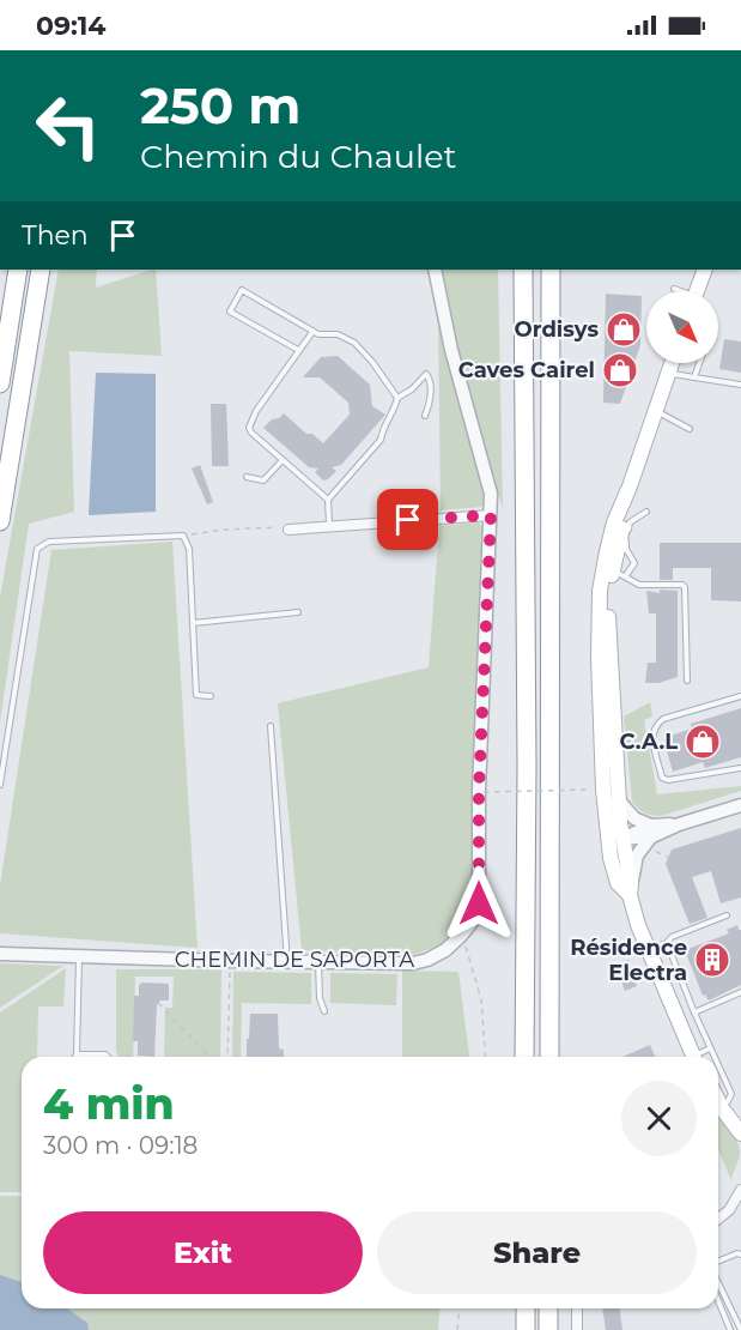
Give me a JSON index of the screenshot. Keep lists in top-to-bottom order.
{
  "streets": {
    "street": ["CHEMIN DE SAPORTA"]
  },
  "places": {
    "shop": ["Ordisys", "Caves Cairel", "C.A.L"],
    "building": ["Résidence Electra"]
  },
  "north": "bottom right",
  "page": {
    "status": "09:14",
    "turn": ["250 m", "Chemin du Chaulet"],
    "then": "Then",
    "heading": ["4 min", "300 m · 09:18"],
    "buttons": ["Exit", "Share"]
  }
}
